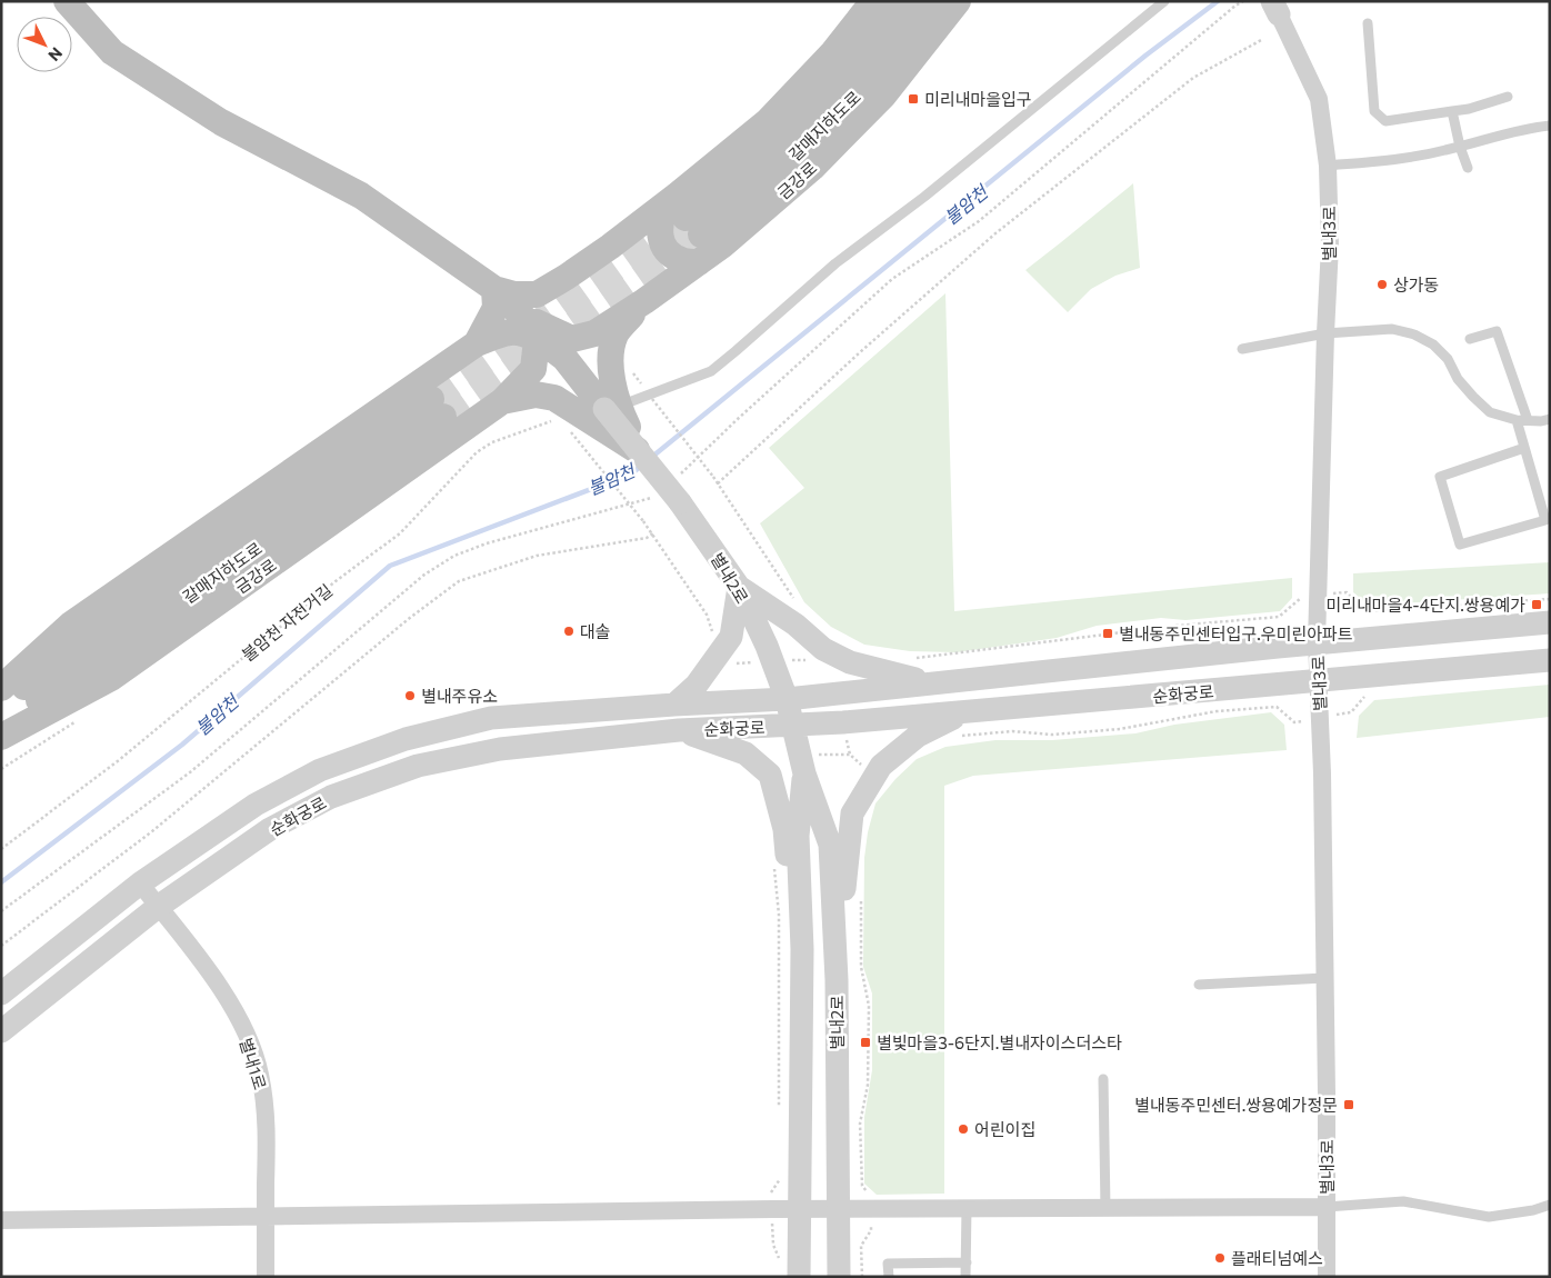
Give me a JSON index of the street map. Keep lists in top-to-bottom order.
{
  "streets": {
    "main road": ["갈매지하도로", "금강로"],
    "street": [
      "별내3로",
      "별내2로",
      "순화궁로",
      "별내1로"
    ],
    "path": ["불암천 자전거길"]
  },
  "crossings": [
    ["갈매지하도로", "금강로"],
    ["별내3로", "순화궁로"],
    ["별내2로", "순화궁로"],
    ["순화궁로", "별내1로"]
  ],
  "water": ["불암천"],
  "places": {
    "transit": [
      "미리내마을입구",
      "미리내마을4-4단지.쌍용예가",
      "별내동주민센터입구.우미린아파트",
      "별빛마을3-6단지.별내자이스더스타",
      "별내동주민센터.쌍용예가정문"
    ],
    "other": [
      "상가동",
      "대솔",
      "별내주유소",
      "어린이집",
      "플래티넘예스"
    ]
  },
  "north": "bottom right"
}
